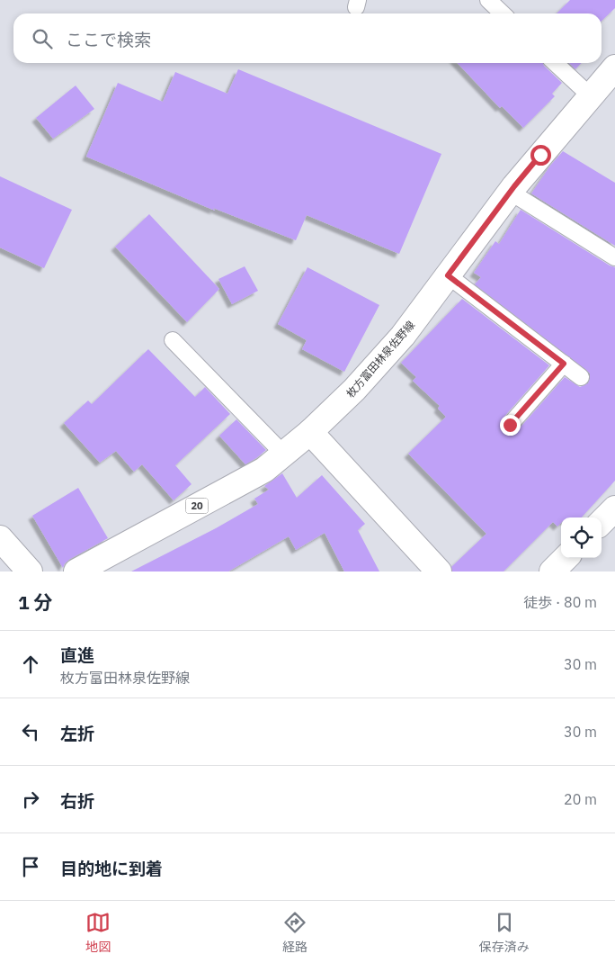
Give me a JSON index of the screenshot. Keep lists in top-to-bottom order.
{
  "streets": {
    "main road": ["枚方富田林泉佐野線", "20"]
  },
  "page": {
    "search": "ここで検索",
    "heading": ["1 分", "徒歩 · 80 m"],
    "list": [
      ["直進", "枚方富田林泉佐野線", "30 m"],
      ["左折", "30 m"],
      ["右折", "20 m"],
      "目的地に到着"
    ],
    "nav": ["地図", "経路", "保存済み"]
  }
}
